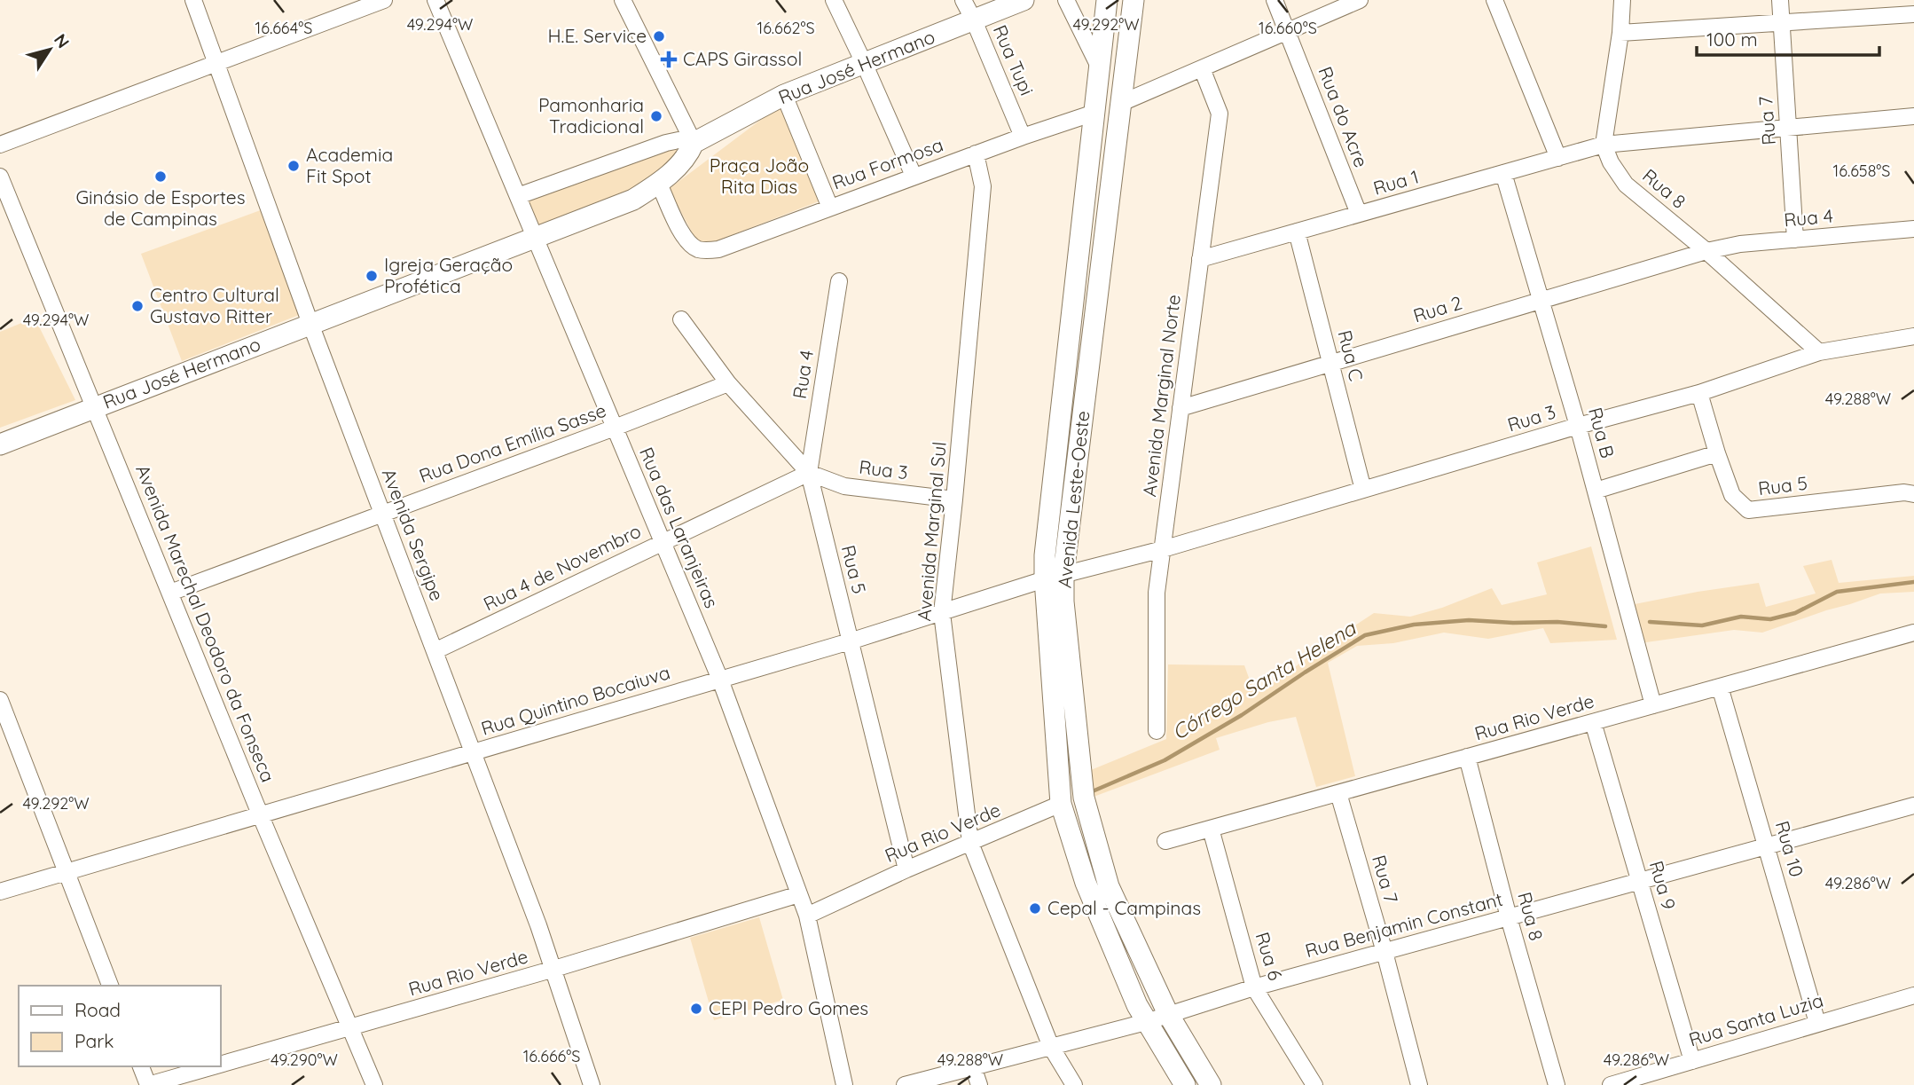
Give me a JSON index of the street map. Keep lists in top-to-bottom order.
{
  "streets": {
    "main road": ["Rua José Hermano", "Avenida Leste-Oeste"],
    "street": [
      "Rua Tupi",
      "Rua do Acre",
      "Rua 7",
      "Rua Formosa",
      "Rua 1",
      "Rua 8",
      "Rua 4",
      "Rua 2",
      "Rua C",
      "Avenida Marginal Norte",
      "Rua 3",
      "Rua B",
      "Rua Dona Emília Sasse",
      "Rua 5",
      "Rua das Laranjeiras",
      "Avenida Marginal Sul",
      "Avenida Sergipe",
      "Rua 4 de Novembro",
      "Avenida Marechal Deodoro da Fonseca",
      "Rua Quintino Bocaiuva",
      "Rua Rio Verde",
      "Rua 10",
      "Rua 9",
      "Rua Benjamin Constant",
      "Rua 6",
      "Rua Santa Luzia"
    ]
  },
  "crossings": [
    ["Rua Tupi", "Rua José Hermano"],
    ["Rua Tupi", "Rua Formosa"],
    ["Rua José Hermano", "Rua Formosa"],
    ["Rua José Hermano", "Rua das Laranjeiras"],
    ["Rua José Hermano", "Avenida Sergipe"],
    ["Rua José Hermano", "Avenida Marechal Deodoro da Fonseca"],
    ["Rua do Acre", "Rua 1"],
    ["Rua 7", "Rua 4"],
    ["Rua 7", "Rua Rio Verde"],
    ["Rua 7", "Rua Benjamin Constant"],
    ["Rua Formosa", "Avenida Leste-Oeste"],
    ["Rua Formosa", "Avenida Marginal Sul"],
    ["Rua 1", "Rua 8"],
    ["Rua 1", "Rua C"],
    ["Rua 1", "Avenida Marginal Norte"],
    ["Rua 1", "Rua B"],
    ["Rua 8", "Rua 4"],
    ["Rua 8", "Rua 2"],
    ["Rua 8", "Rua 3"],
    ["Rua 8", "Rua Rio Verde"],
    ["Rua 8", "Rua Benjamin Constant"],
    ["Rua 4", "Rua 2"],
    ["Rua 4", "Rua 3"],
    ["Rua 4", "Rua 5"],
    ["Rua 4", "Rua 4 de Novembro"],
    ["Rua 2", "Rua C"],
    ["Rua 2", "Avenida Marginal Norte"],
    ["Rua 2", "Rua B"],
    ["Rua C", "Rua 3"],
    ["Avenida Marginal Norte", "Rua 3"],
    ["Avenida Marginal Norte", "Rua Quintino Bocaiuva"],
    ["Rua 3", "Rua B"],
    ["Rua 3", "Rua 5"],
    ["Rua 3", "Avenida Marginal Sul"],
    ["Rua 3", "Rua 4 de Novembro"],
    ["Rua 3", "Rua Quintino Bocaiuva"],
    ["Rua B", "Rua Rio Verde"],
    ["Rua Dona Emília Sasse", "Rua 5"],
    ["Rua Dona Emília Sasse", "Rua das Laranjeiras"],
    ["Rua Dona Emília Sasse", "Avenida Sergipe"],
    ["Rua Dona Emília Sasse", "Avenida Marechal Deodoro da Fonseca"],
    ["Rua 5", "Rua 4 de Novembro"],
    ["Rua 5", "Rua Quintino Bocaiuva"],
    ["Rua 5", "Rua Rio Verde"],
    ["Avenida Leste-Oeste", "Rua Quintino Bocaiuva"],
    ["Avenida Leste-Oeste", "Rua Rio Verde"],
    ["Avenida Leste-Oeste", "Rua Benjamin Constant"],
    ["Rua das Laranjeiras", "Rua 4 de Novembro"],
    ["Rua das Laranjeiras", "Rua Quintino Bocaiuva"],
    ["Rua das Laranjeiras", "Rua Rio Verde"],
    ["Avenida Marginal Sul", "Rua Quintino Bocaiuva"],
    ["Avenida Marginal Sul", "Rua Rio Verde"],
    ["Avenida Marginal Sul", "Rua Benjamin Constant"],
    ["Avenida Sergipe", "Rua 4 de Novembro"],
    ["Avenida Sergipe", "Rua Quintino Bocaiuva"],
    ["Avenida Sergipe", "Rua Rio Verde"],
    ["Avenida Marechal Deodoro da Fonseca", "Rua Quintino Bocaiuva"],
    ["Avenida Marechal Deodoro da Fonseca", "Rua Rio Verde"],
    ["Rua Rio Verde", "Rua 10"],
    ["Rua Rio Verde", "Rua 9"],
    ["Rua Rio Verde", "Rua 6"],
    ["Rua 10", "Rua Benjamin Constant"],
    ["Rua 10", "Rua Santa Luzia"],
    ["Rua 9", "Rua Benjamin Constant"],
    ["Rua 9", "Rua Santa Luzia"],
    ["Rua Benjamin Constant", "Rua 6"]
  ],
  "water": ["Córrego Santa Helena"],
  "parks": ["Praça João Rita Dias"],
  "places": {
    "other": [
      "H.E. Service",
      "Pamonharia Tradicional",
      "Academia Fit Spot",
      "Ginásio de Esportes de Campinas",
      "Igreja Geração Profética",
      "Centro Cultural Gustavo Ritter",
      "Cepal - Campinas",
      "CEPI Pedro Gomes"
    ],
    "health": ["CAPS Girassol"]
  },
  "legend": ["Road", "Park"],
  "scale_bar": "100 m",
  "north": "top right",
  "coordinates": [
    "49.294°W",
    "49.292°W",
    "16.664°S",
    "16.662°S",
    "16.660°S",
    "16.658°S",
    "49.288°W",
    "49.286°W",
    "16.666°S",
    "49.290°W"
  ]
}
